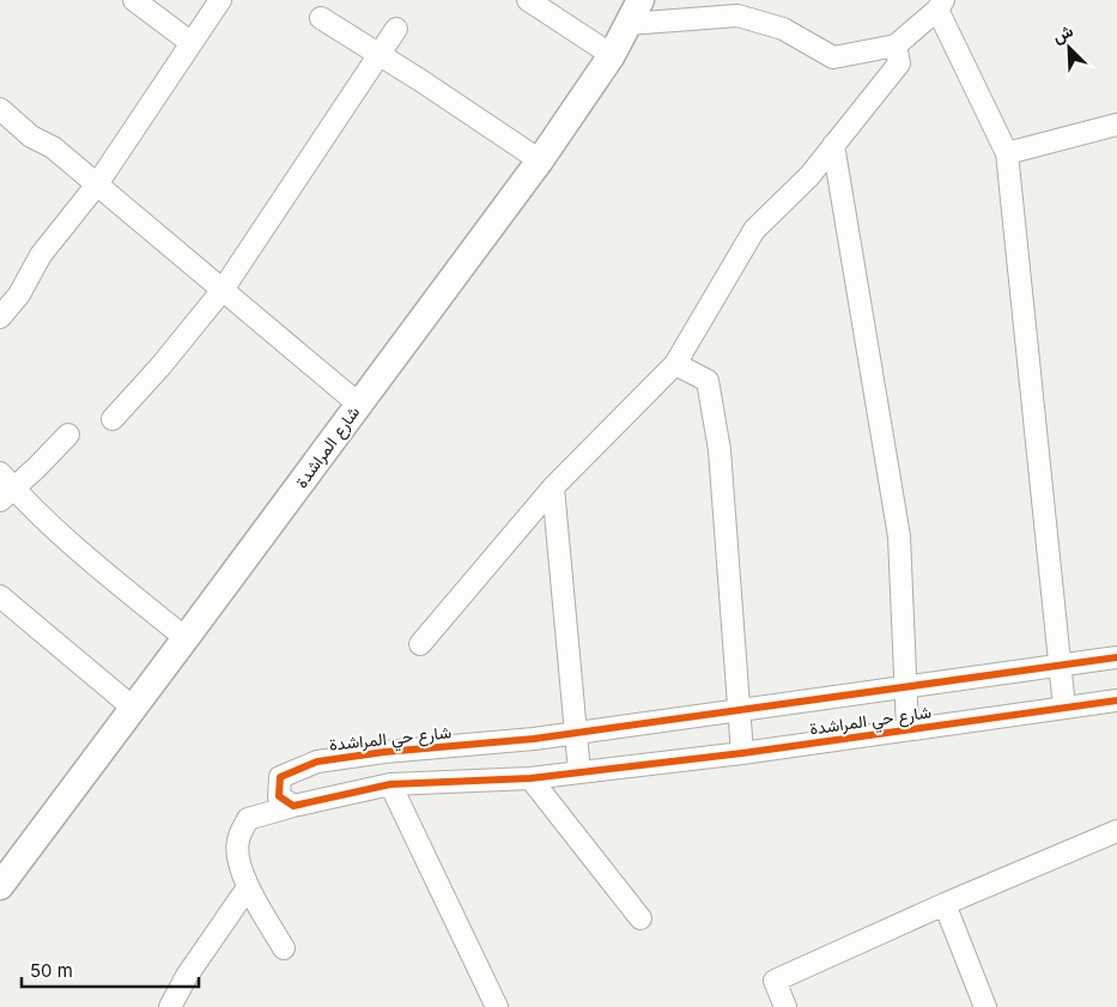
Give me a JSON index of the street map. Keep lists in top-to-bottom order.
{
  "streets": {
    "street": ["شارع المراشدة", "شارع حي المراشدة"]
  },
  "scale_bar": "50 m",
  "north": "top left"
}
